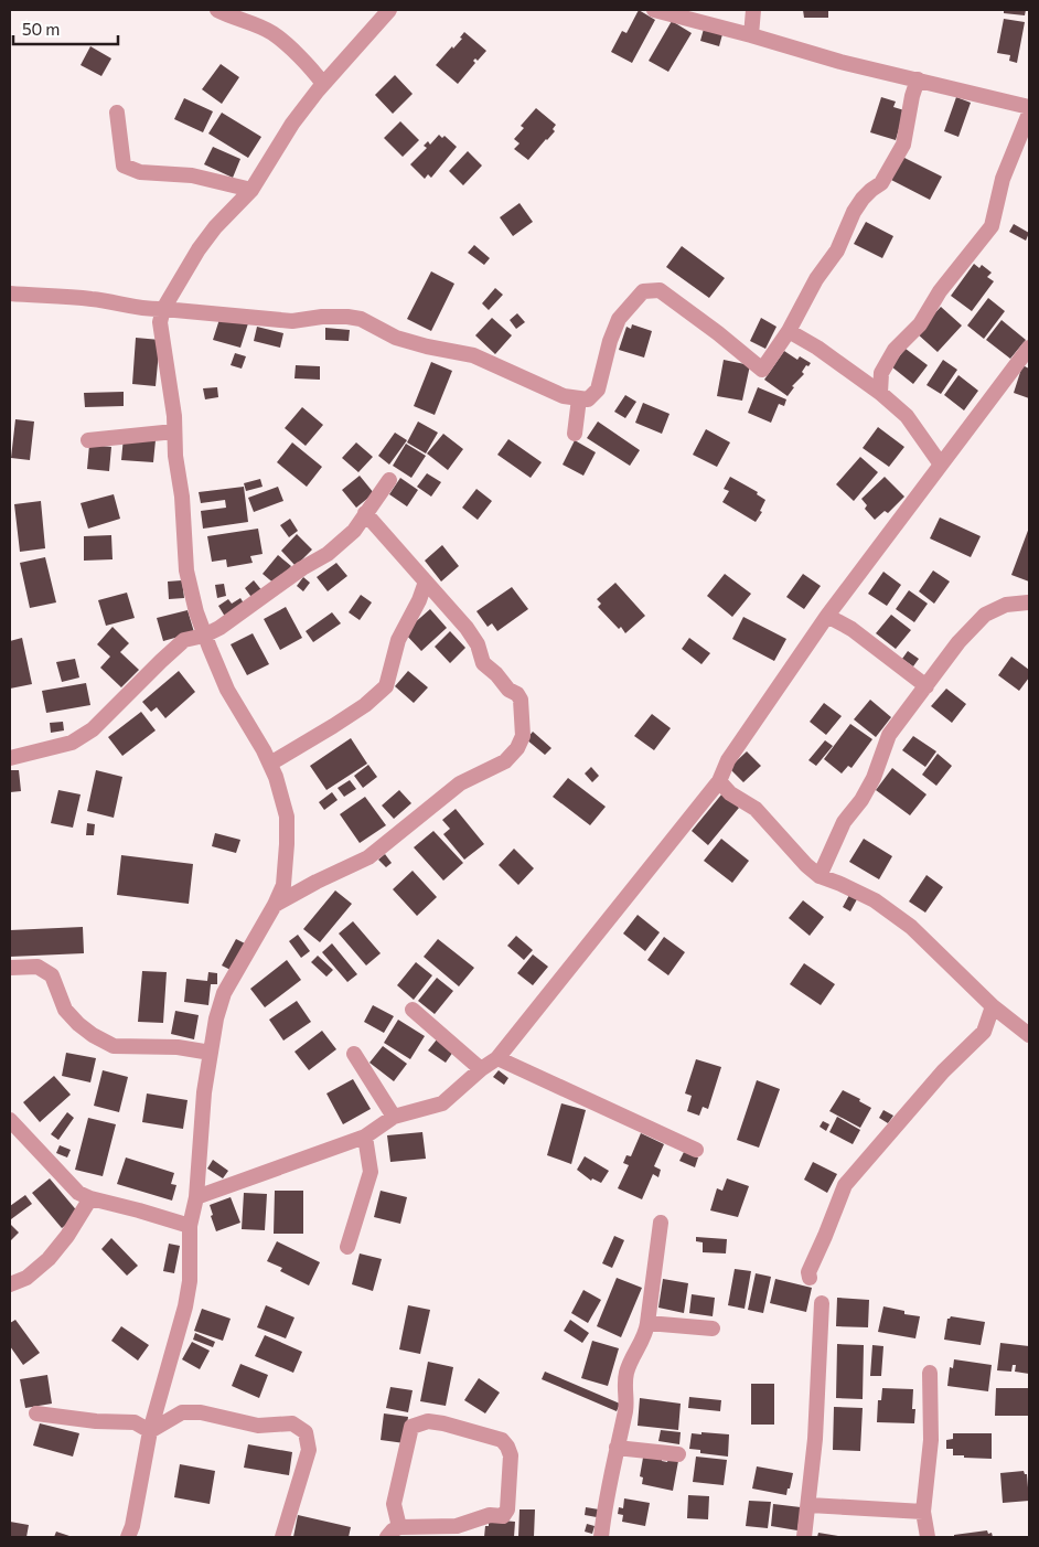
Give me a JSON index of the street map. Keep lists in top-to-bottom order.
{
  "scale_bar": "50 m"
}
